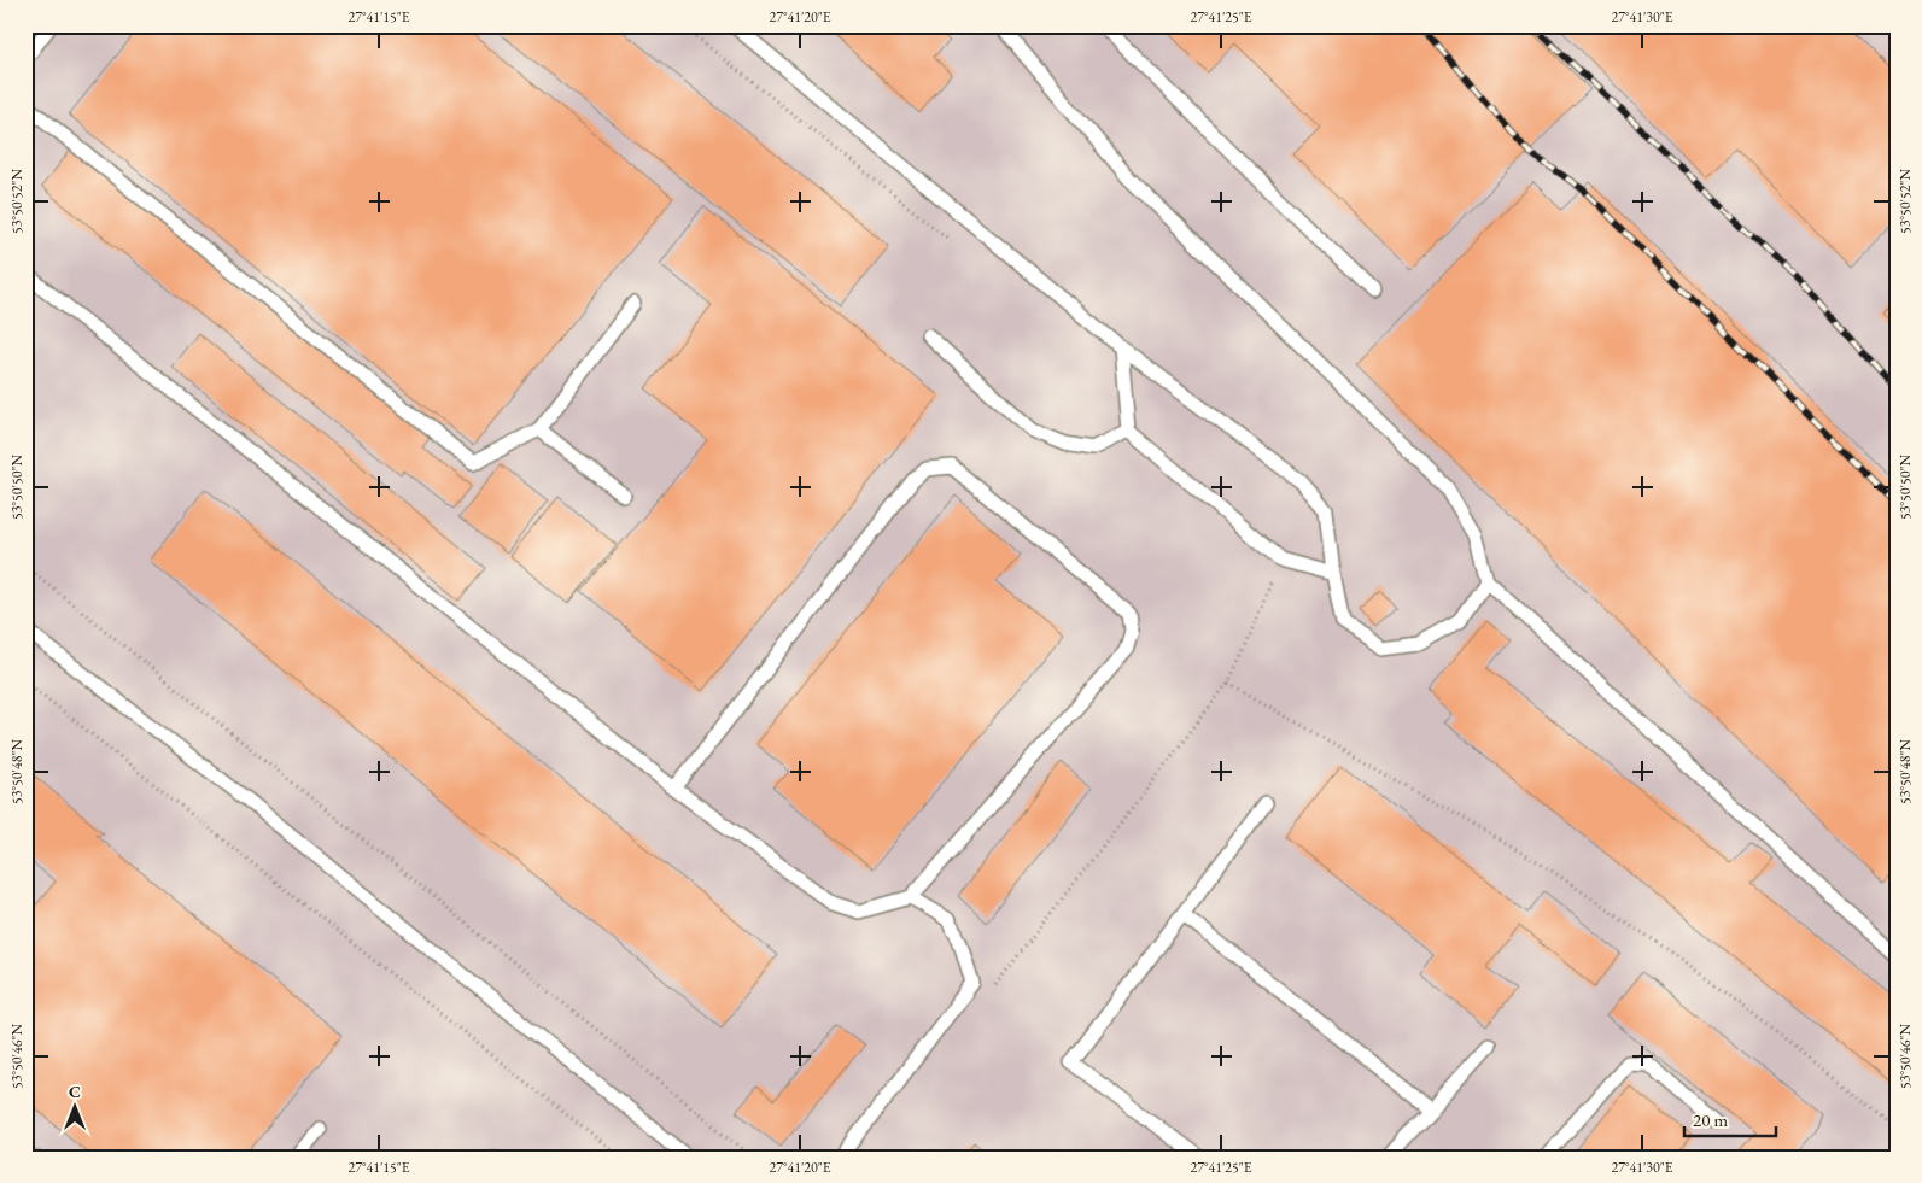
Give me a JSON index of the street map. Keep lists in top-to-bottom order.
{
  "scale_bar": "20 m",
  "north": "top",
  "coordinates": [
    "27°41'15\"E",
    "27°41'20\"E",
    "27°41'25\"E",
    "27°41'30\"E",
    "53°50'52\"N",
    "53°50'50\"N",
    "53°50'48\"N",
    "53°50'46\"N"
  ]
}
